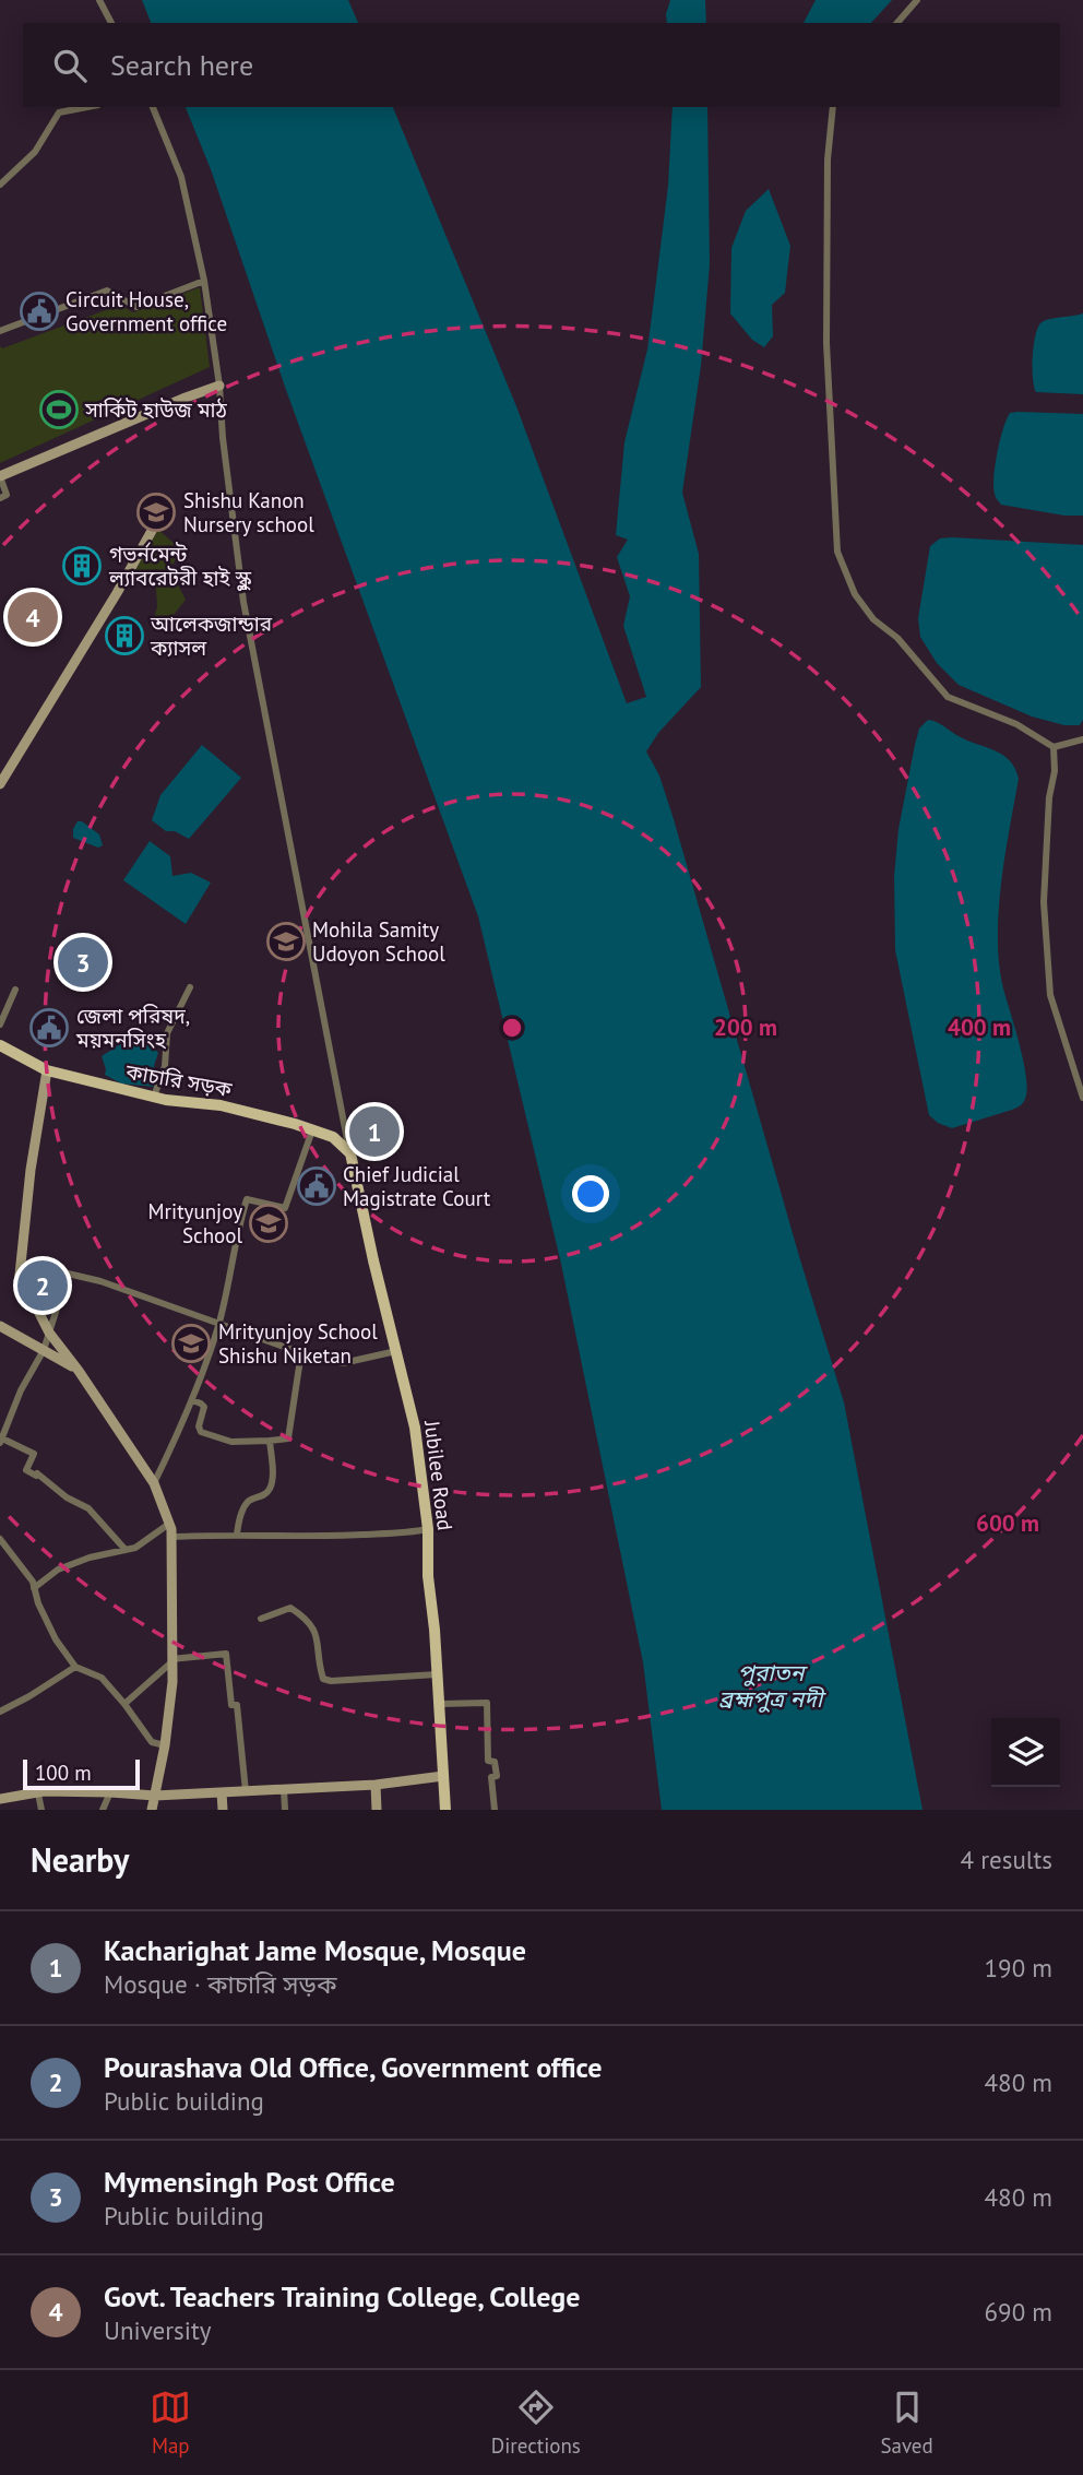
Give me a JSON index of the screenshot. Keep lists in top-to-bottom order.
{
  "streets": {
    "main road": ["কাচারি সড়ক", "Jubilee Road"]
  },
  "crossings": [
    ["কাচারি সড়ক", "Jubilee Road"]
  ],
  "water": ["পুরাতন ব্রহ্মপুত্র নদী"],
  "places": {
    "public building": ["Circuit House, Government office", "জেলা পরিষদ, ময়মনসিংহ", "Chief Judicial Magistrate Court"],
    "sports": ["সার্কিট হাউজ মাঠ"],
    "school or university": [
      "Shishu Kanon Nursery school",
      "Mohila Samity Udoyon School",
      "Mrityunjoy School",
      "Mrityunjoy School Shishu Niketan"
    ],
    "building": ["গভর্নমেন্ট ল্যাবরেটরী হাই স্কুল", "আলেকজান্ডার ক্যাসল"]
  },
  "scale_bar": "100 m",
  "page": {
    "search": "Search here",
    "pins": [
      "4",
      "3",
      "1",
      "2"
    ],
    "scale": "100 m",
    "heading": ["Nearby", "4 results"],
    "list": [
      {
        "mark": "1",
        "name": "Kacharighat Jame Mosque, Mosque",
        "note": "Mosque · কাচারি সড়ক",
        "value": "190 m"
      },
      {
        "mark": "2",
        "name": "Pourashava Old Office, Government office",
        "note": "Public building",
        "value": "480 m"
      },
      {
        "mark": "3",
        "name": "Mymensingh Post Office",
        "note": "Public building",
        "value": "480 m"
      },
      {
        "mark": "4",
        "name": "Govt. Teachers Training College, College",
        "note": "University",
        "value": "690 m"
      }
    ],
    "nav": ["Map", "Directions", "Saved"]
  },
  "rings": ["200 m", "400 m", "600 m"]
}
